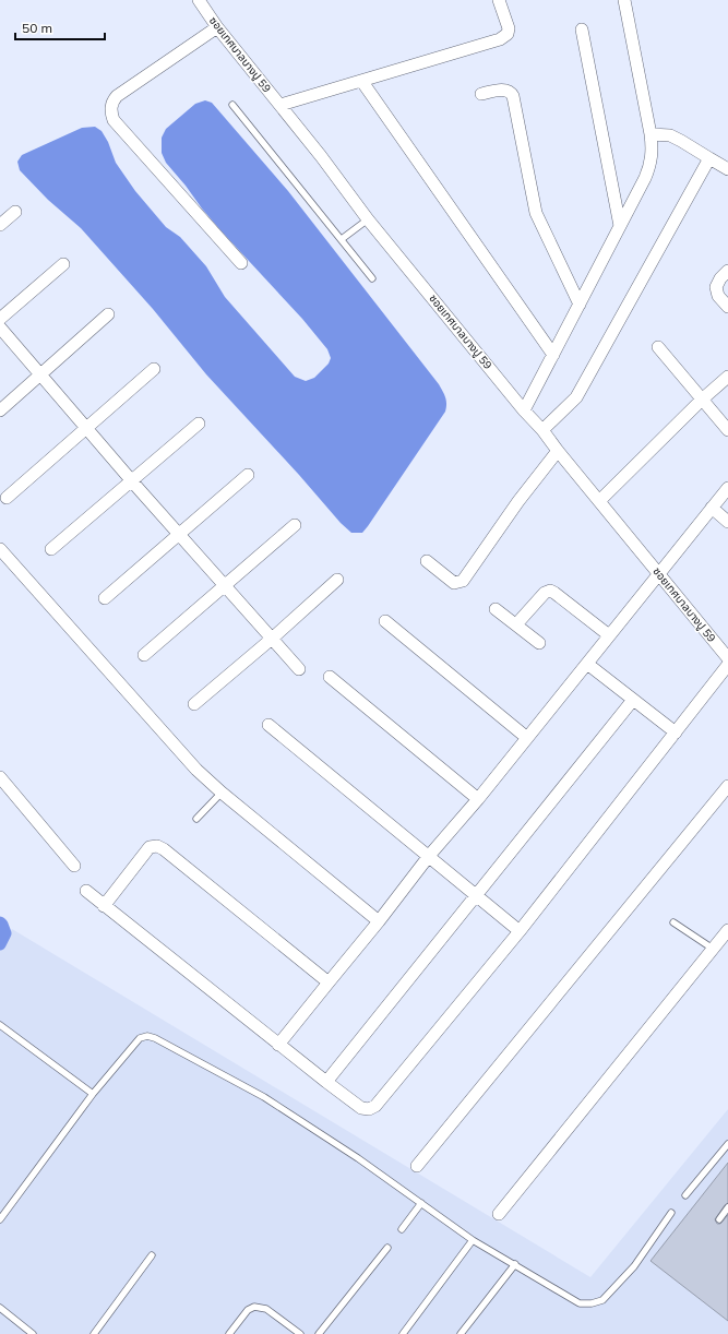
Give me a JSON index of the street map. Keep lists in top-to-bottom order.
{
  "streets": {
    "street": ["ซอยเทศบาลบางปู 59"]
  },
  "scale_bar": "50 m"
}
